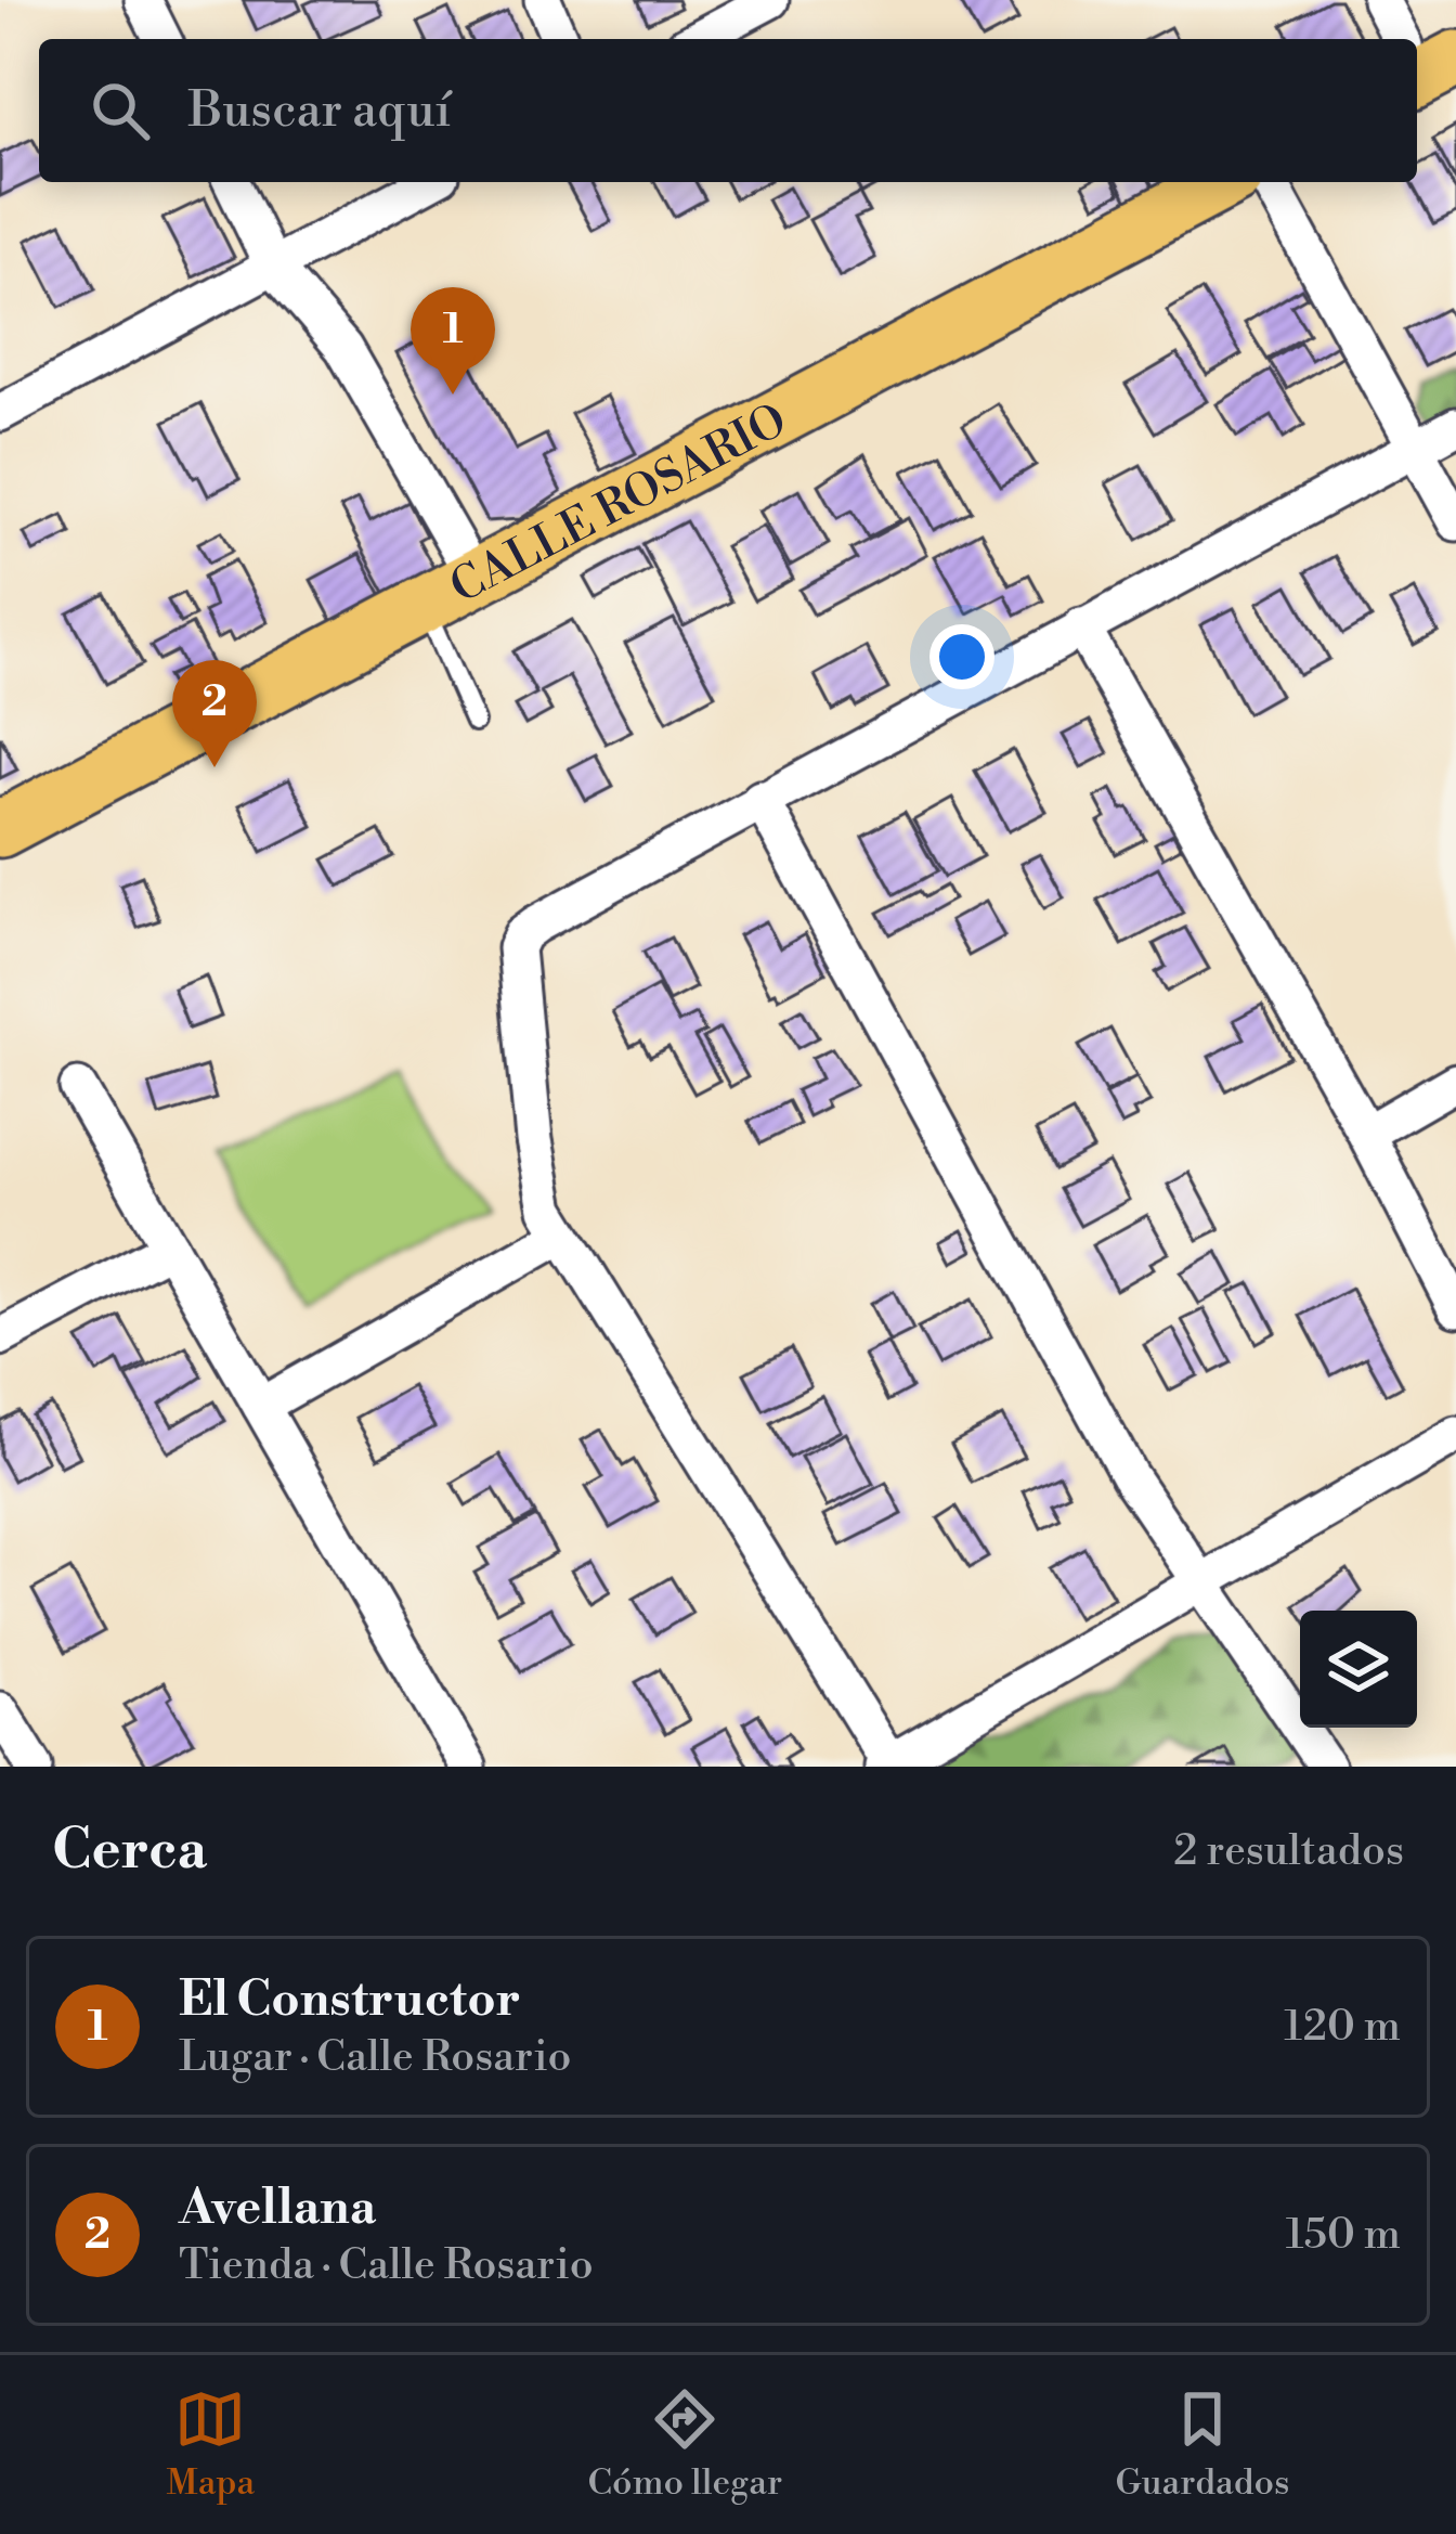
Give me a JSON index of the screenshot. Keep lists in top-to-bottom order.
{
  "streets": {
    "main road": ["CALLE ROSARIO"]
  },
  "page": {
    "search": "Buscar aquí",
    "pins": ["1", "2"],
    "heading": ["Cerca", "2 resultados"],
    "list": [
      {
        "mark": "1",
        "name": "El Constructor",
        "note": "Lugar · Calle Rosario",
        "value": "120 m"
      },
      {
        "mark": "2",
        "name": "Avellana",
        "note": "Tienda · Calle Rosario",
        "value": "150 m"
      }
    ],
    "nav": ["Mapa", "Cómo llegar", "Guardados"]
  }
}
